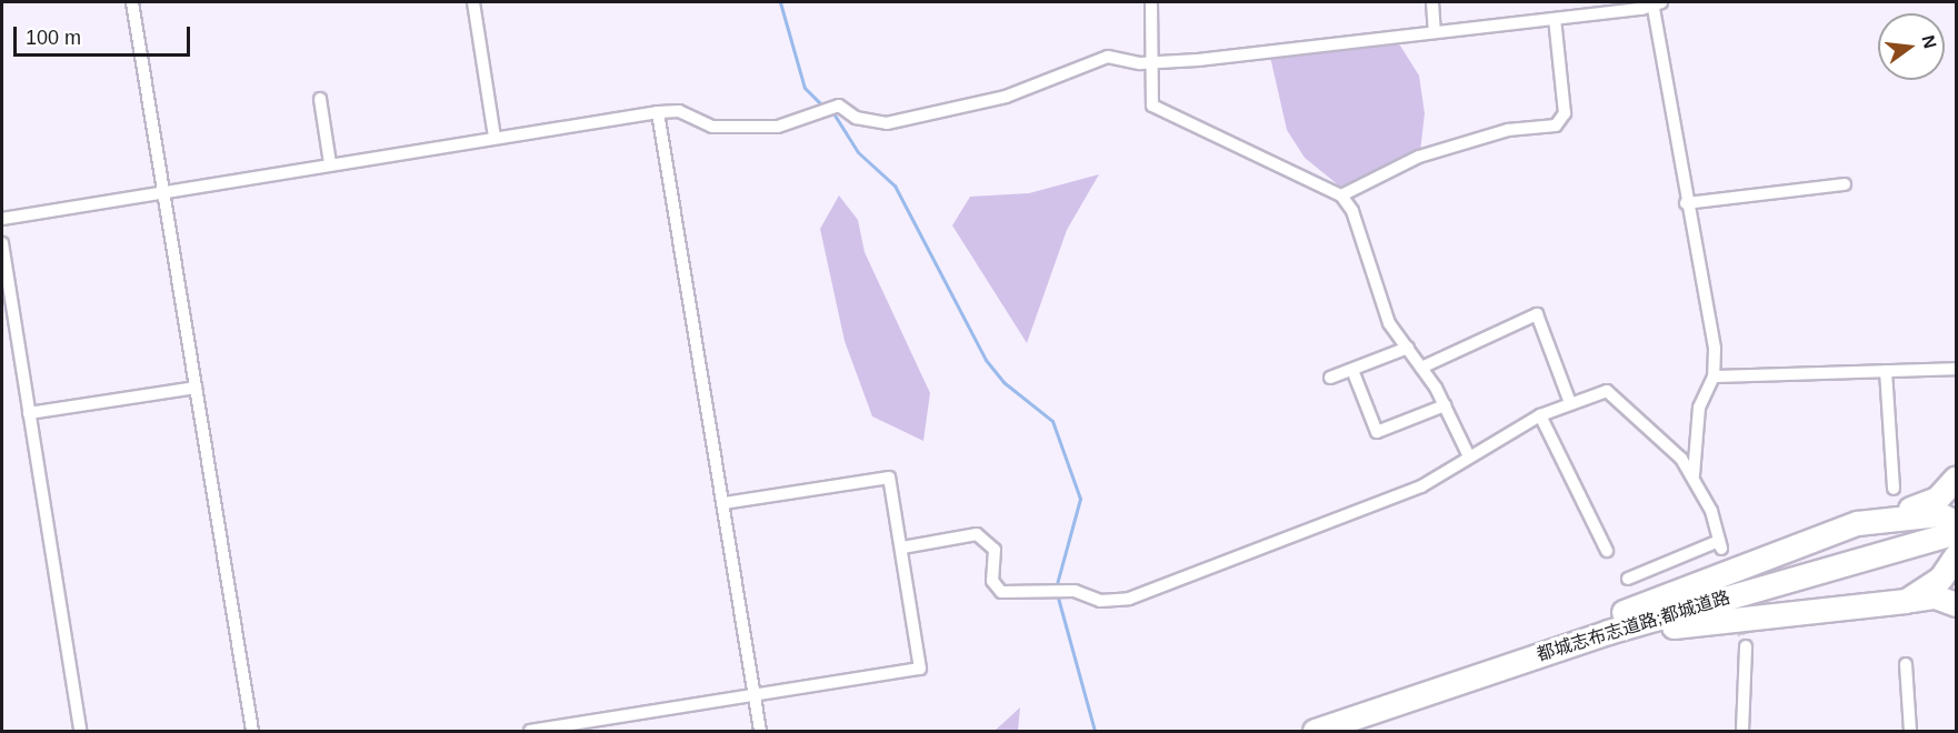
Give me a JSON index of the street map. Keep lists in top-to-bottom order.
{
  "streets": {
    "highway": ["都城志布志道路;都城道路"]
  },
  "scale_bar": "100 m",
  "north": "right"
}
